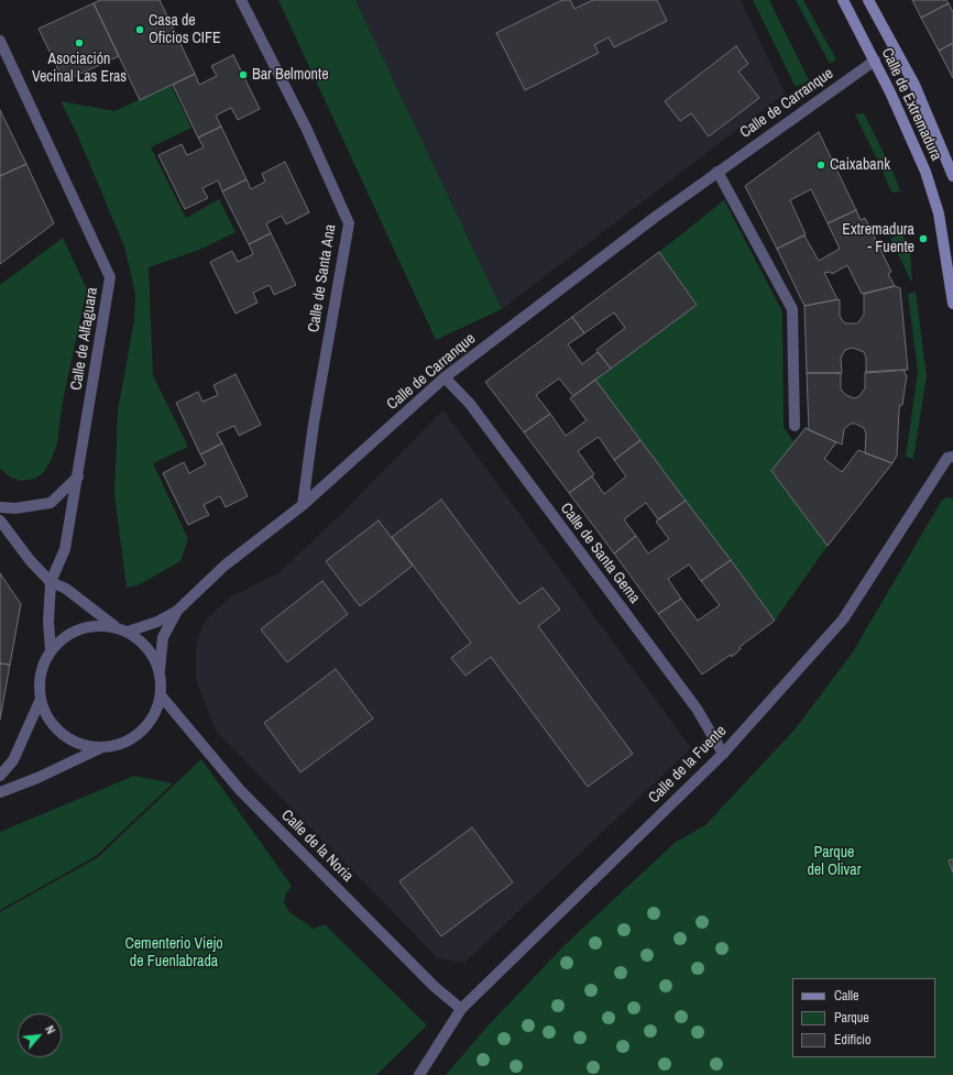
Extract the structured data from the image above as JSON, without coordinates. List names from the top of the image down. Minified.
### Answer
{"streets":{"main road":["Calle de Extremadura"],"street":["Calle de Carranque","Calle de Santa Ana","Calle de Alfaguara","Calle de Santa Gema","Calle de la Fuente","Calle de la Noria"]},"crossings":[["Calle de Carranque","Calle de Extremadura"],["Calle de Carranque","Calle de Santa Ana"],["Calle de Carranque","Calle de Santa Gema"],["Calle de Carranque","Calle de la Noria"],["Calle de Santa Gema","Calle de la Fuente"],["Calle de la Fuente","Calle de la Noria"]],"parks":["Parque del Olivar","Cementerio Viejo de Fuenlabrada"],"places":["Casa de Oficios CIFE","Asociación Vecinal Las Eras","Bar Belmonte","Caixabank","Extremadura - Fuente"],"legend":["Calle","Parque","Edificio"],"north":"top right"}
